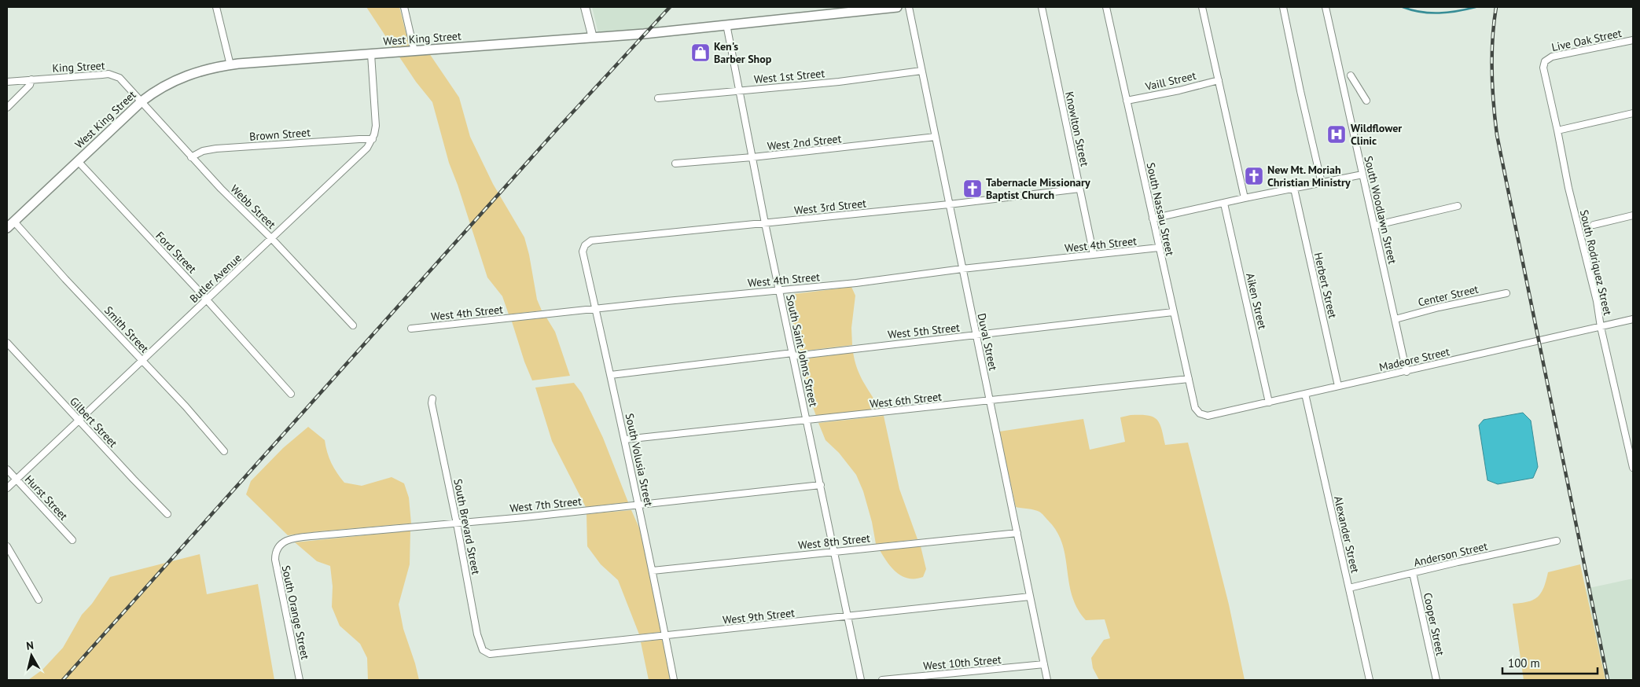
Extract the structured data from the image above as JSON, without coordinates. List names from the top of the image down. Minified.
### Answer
{"streets":{"main road":["West King Street"],"street":["Live Oak Street","King Street","West 1st Street","Vaill Street","Knowlton Street","Brown Street","West 2nd Street","Webb Street","West 3rd Street","South Nassau Street","South Woodlawn Street","West 4th Street","Ford Street","South Rodriquez Street","Butler Avenue","Herbert Street","Center Street","Aiken Street","Smith Street","West 5th Street","Duval Street","South Saint Johns Street","Madeore Street","West 6th Street","Gilbert Street","South Volusia Street","Hurst Street","West 7th Street","South Brevard Street","Alexander Street","West 8th Street","Anderson Street","South Orange Street","West 9th Street","Cooper Street","West 10th Street"]},"crossings":[["West King Street","King Street"],["West King Street","Webb Street"],["West King Street","Ford Street"],["West King Street","Smith Street"],["West King Street","South Saint Johns Street"],["Live Oak Street","South Rodriquez Street"],["King Street","Webb Street"],["West 1st Street","Duval Street"],["West 1st Street","South Saint Johns Street"],["Vaill Street","South Nassau Street"],["Knowlton Street","West 3rd Street"],["Knowlton Street","West 4th Street"],["Brown Street","Webb Street"],["Brown Street","Butler Avenue"],["West 2nd Street","Duval Street"],["West 2nd Street","South Saint Johns Street"],["Webb Street","Butler Avenue"],["West 3rd Street","Duval Street"],["West 3rd Street","South Saint Johns Street"],["West 3rd Street","South Volusia Street"],["South Nassau Street","West 4th Street"],["South Nassau Street","West 5th Street"],["South Nassau Street","Madeore Street"],["South Nassau Street","West 6th Street"],["South Woodlawn Street","Center Street"],["South Woodlawn Street","Madeore Street"],["West 4th Street","Duval Street"],["West 4th Street","South Saint Johns Street"],["West 4th Street","South Volusia Street"],["Ford Street","Butler Avenue"],["South Rodriquez Street","Madeore Street"],["Butler Avenue","Smith Street"],["Butler Avenue","Gilbert Street"],["Butler Avenue","Hurst Street"],["Herbert Street","Madeore Street"],["Aiken Street","Madeore Street"],["West 5th Street","Duval Street"],["West 5th Street","South Saint Johns Street"],["West 5th Street","South Volusia Street"],["Duval Street","West 6th Street"],["Duval Street","West 8th Street"],["Duval Street","West 9th Street"],["Duval Street","West 10th Street"],["South Saint Johns Street","West 6th Street"],["South Saint Johns Street","West 7th Street"],["South Saint Johns Street","West 8th Street"],["South Saint Johns Street","West 9th Street"],["Madeore Street","Alexander Street"],["West 6th Street","South Volusia Street"],["South Volusia Street","West 7th Street"],["South Volusia Street","West 8th Street"],["South Volusia Street","West 9th Street"],["West 7th Street","South Brevard Street"],["West 7th Street","South Orange Street"],["South Brevard Street","West 9th Street"],["Alexander Street","Anderson Street"],["Anderson Street","Cooper Street"]],"places":{"shop":["Ken's Barber Shop"],"hospital":["Wildflower Clinic"],"church":["New Mt. Moriah Christian Ministry","Tabernacle Missionary Baptist Church"]},"scale_bar":"100 m","north":"top"}
